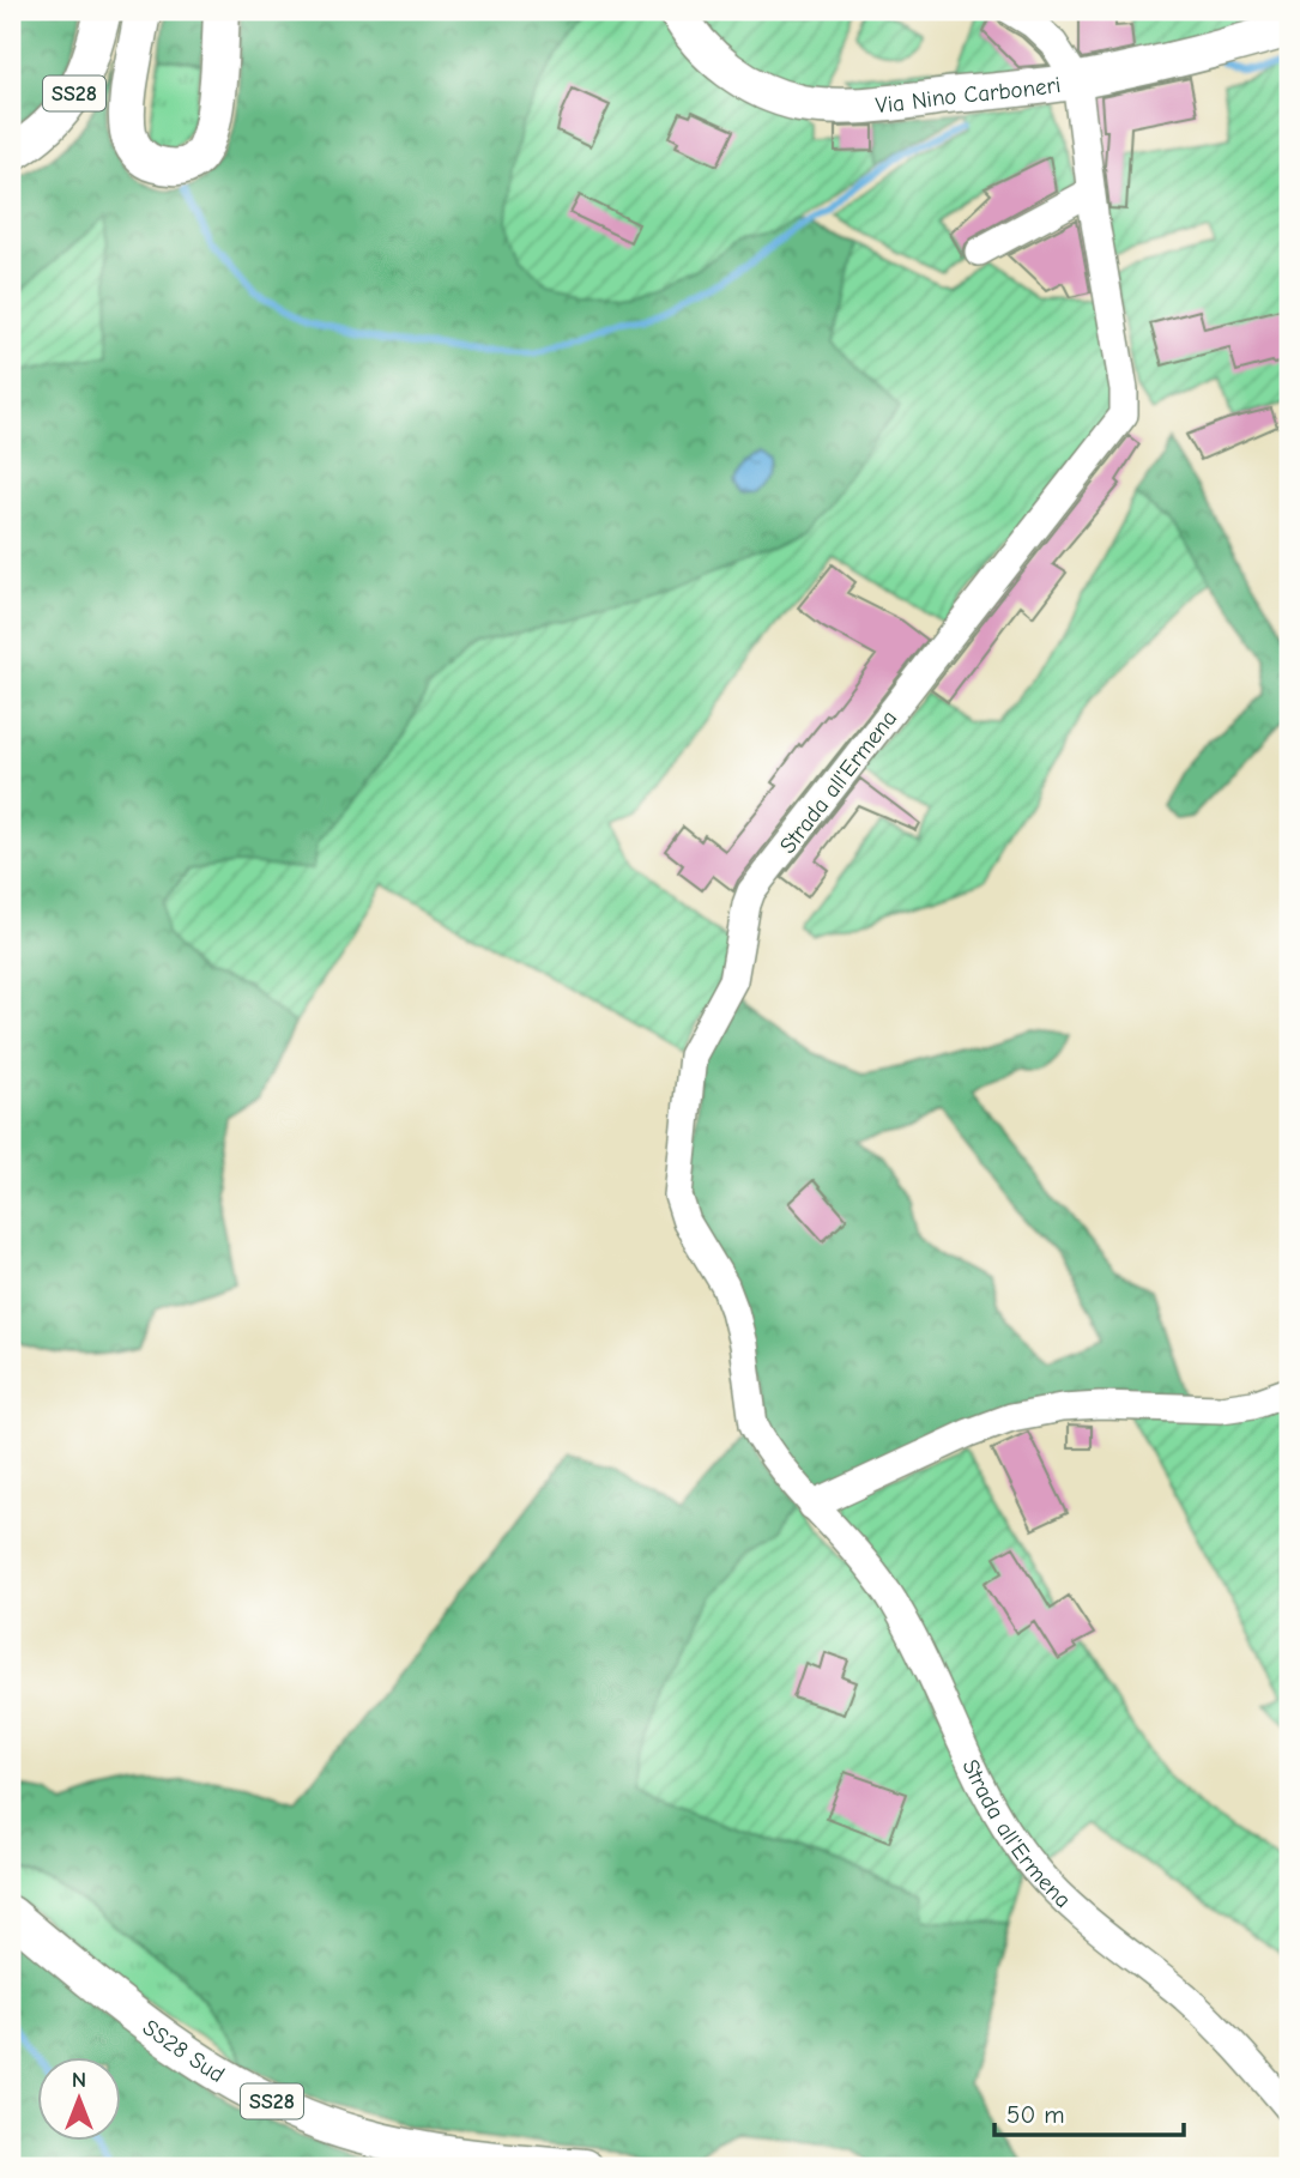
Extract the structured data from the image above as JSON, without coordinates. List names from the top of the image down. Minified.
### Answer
{"streets":{"main road":["Via Nino Carboneri","SS28","SS28 Sud"],"street":["Strada all'Ermena"]},"crossings":[["Via Nino Carboneri","Strada all'Ermena"]],"scale_bar":"50 m","north":"top"}
